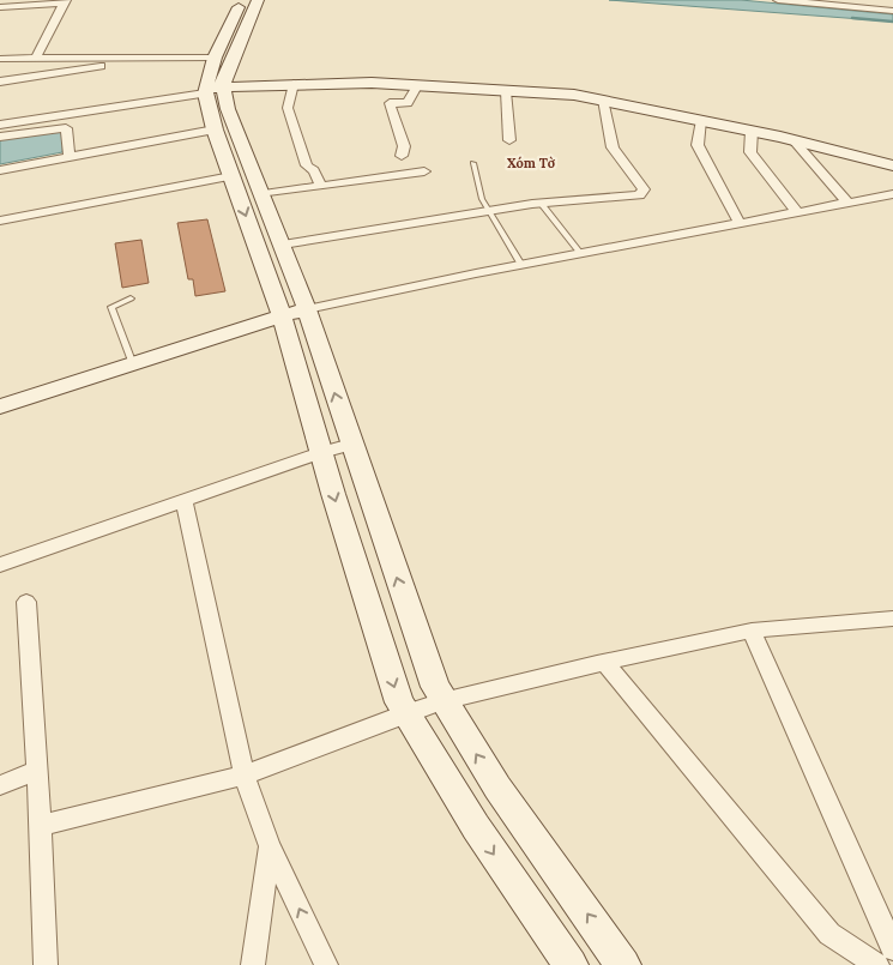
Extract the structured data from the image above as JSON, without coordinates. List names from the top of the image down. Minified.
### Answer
{"districts":["Xóm Tờ"]}
